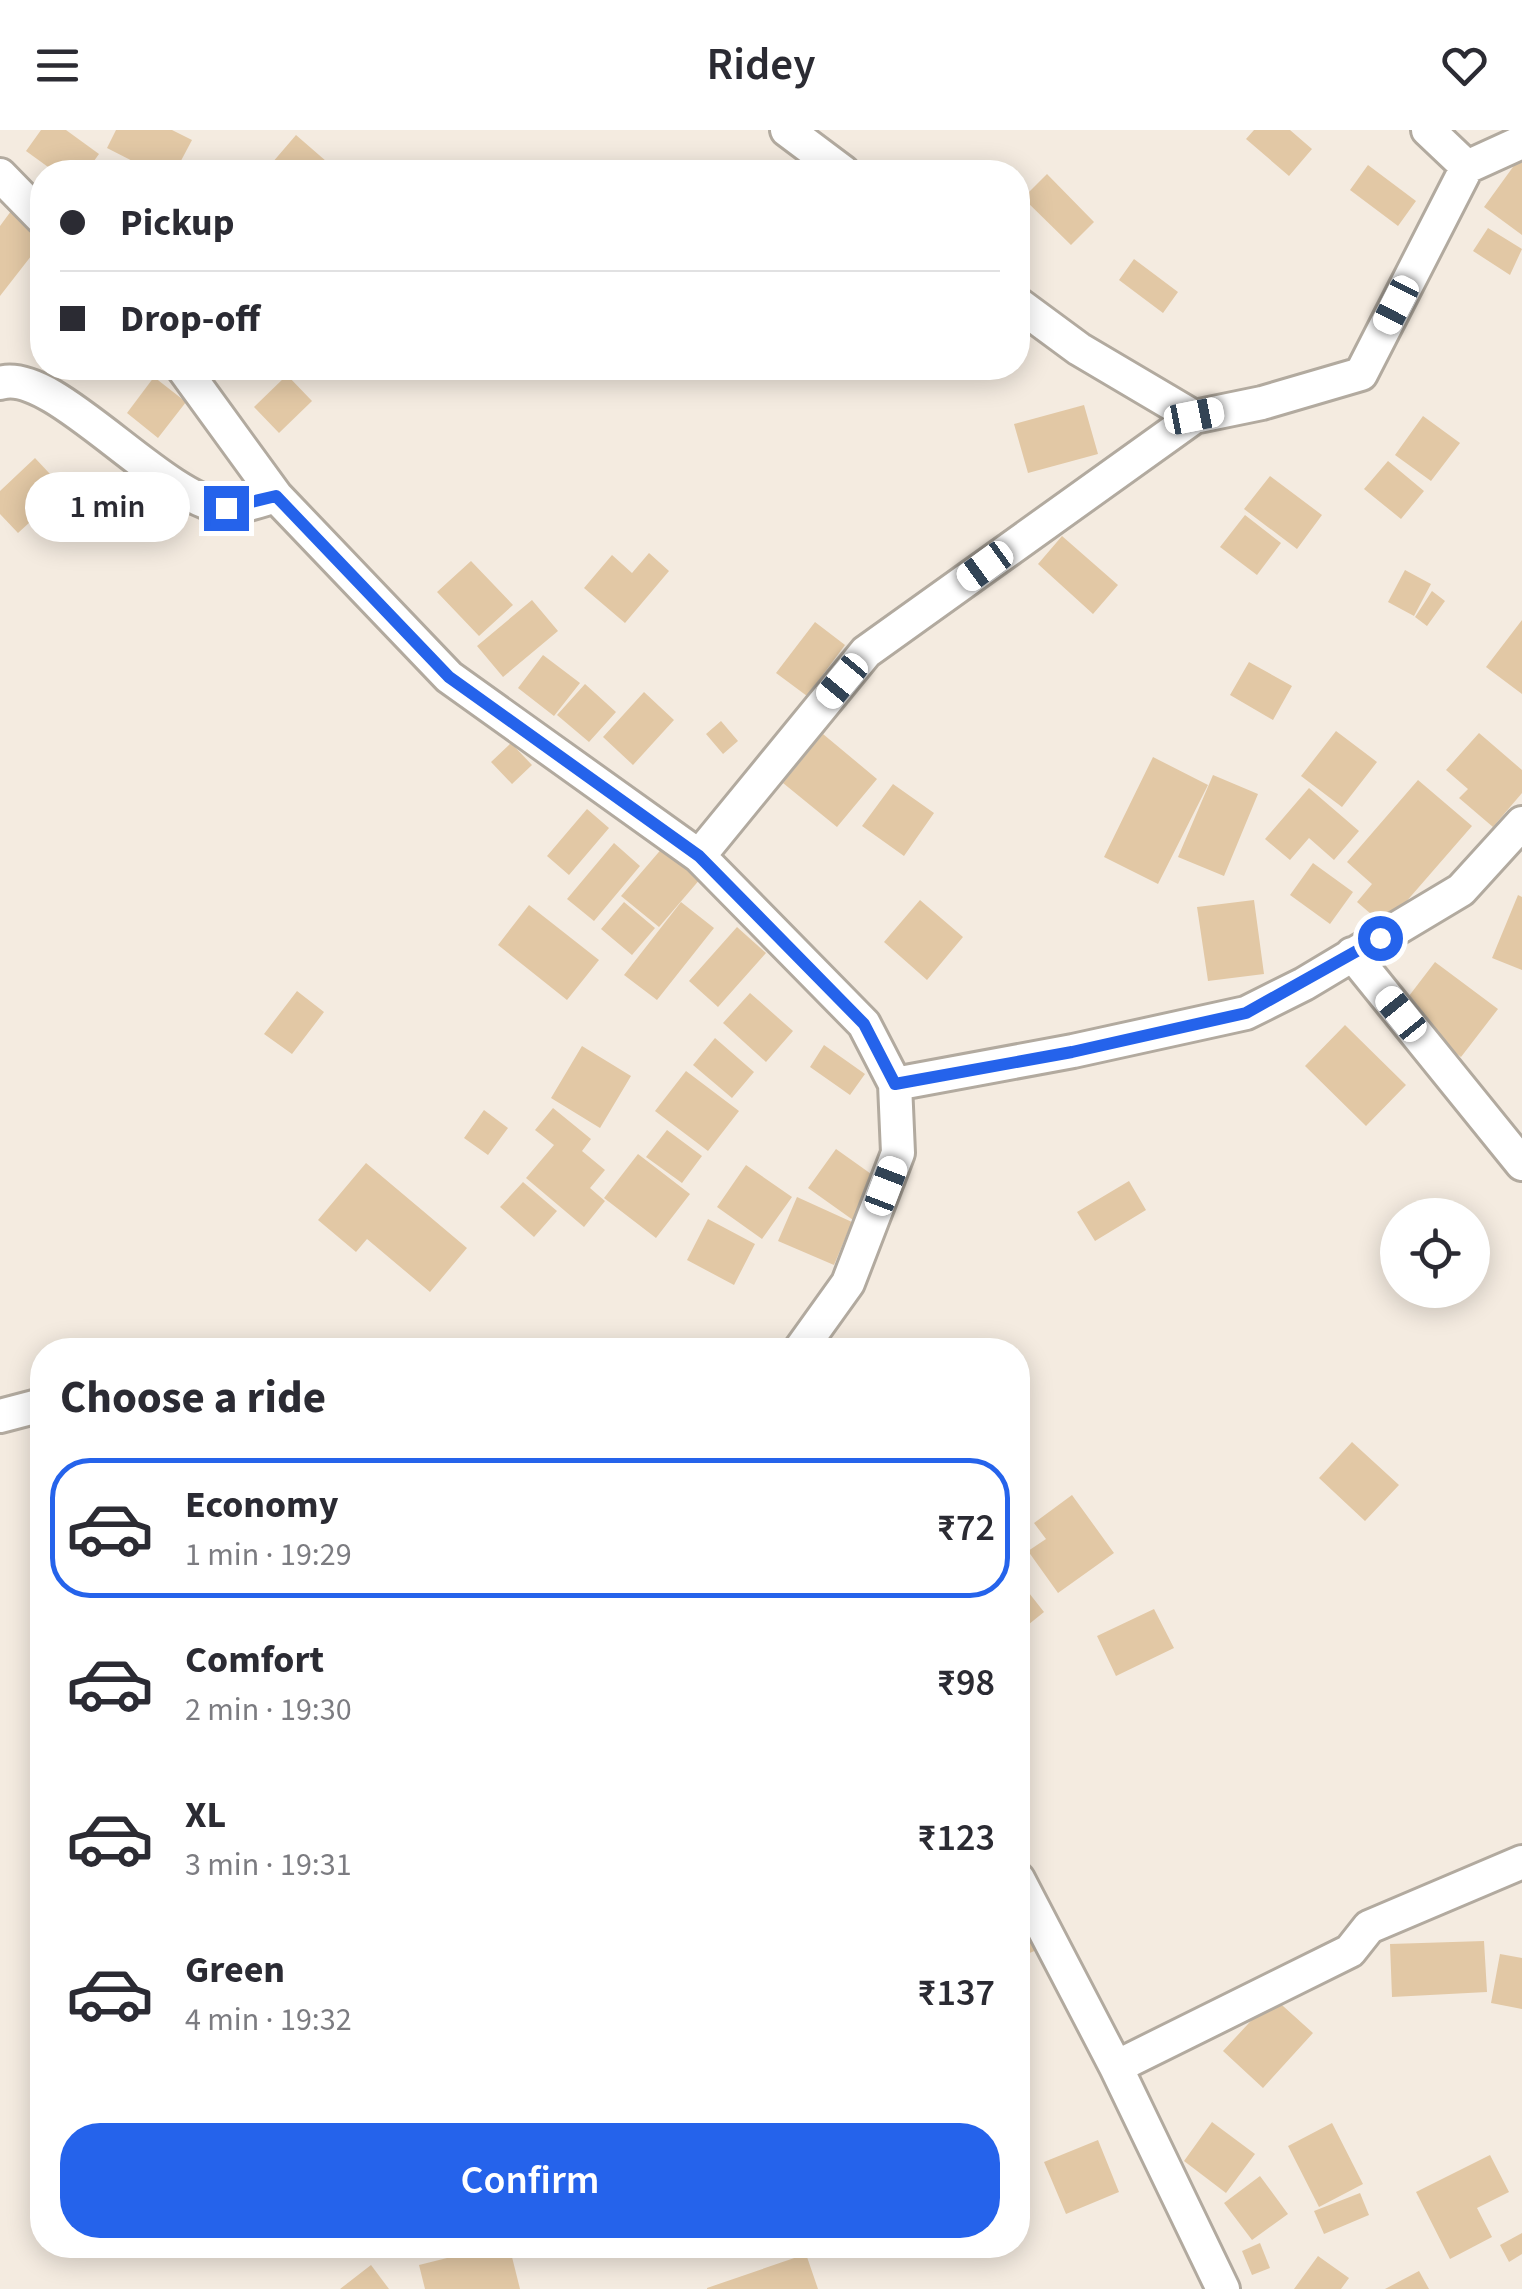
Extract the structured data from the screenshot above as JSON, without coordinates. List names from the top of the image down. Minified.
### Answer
{"page":{"header":"Ridey","banner":["Pickup","Drop-off"],"bubble":"1 min","heading":"Choose a ride","list":[{"name":"Economy","note":"1 min · 19:29","value":"₹72"},{"name":"Comfort","note":"2 min · 19:30","value":"₹98"},{"name":"XL","note":"3 min · 19:31","value":"₹123"},{"name":"Green","note":"4 min · 19:32","value":"₹137"}],"buttons":"Confirm"}}
